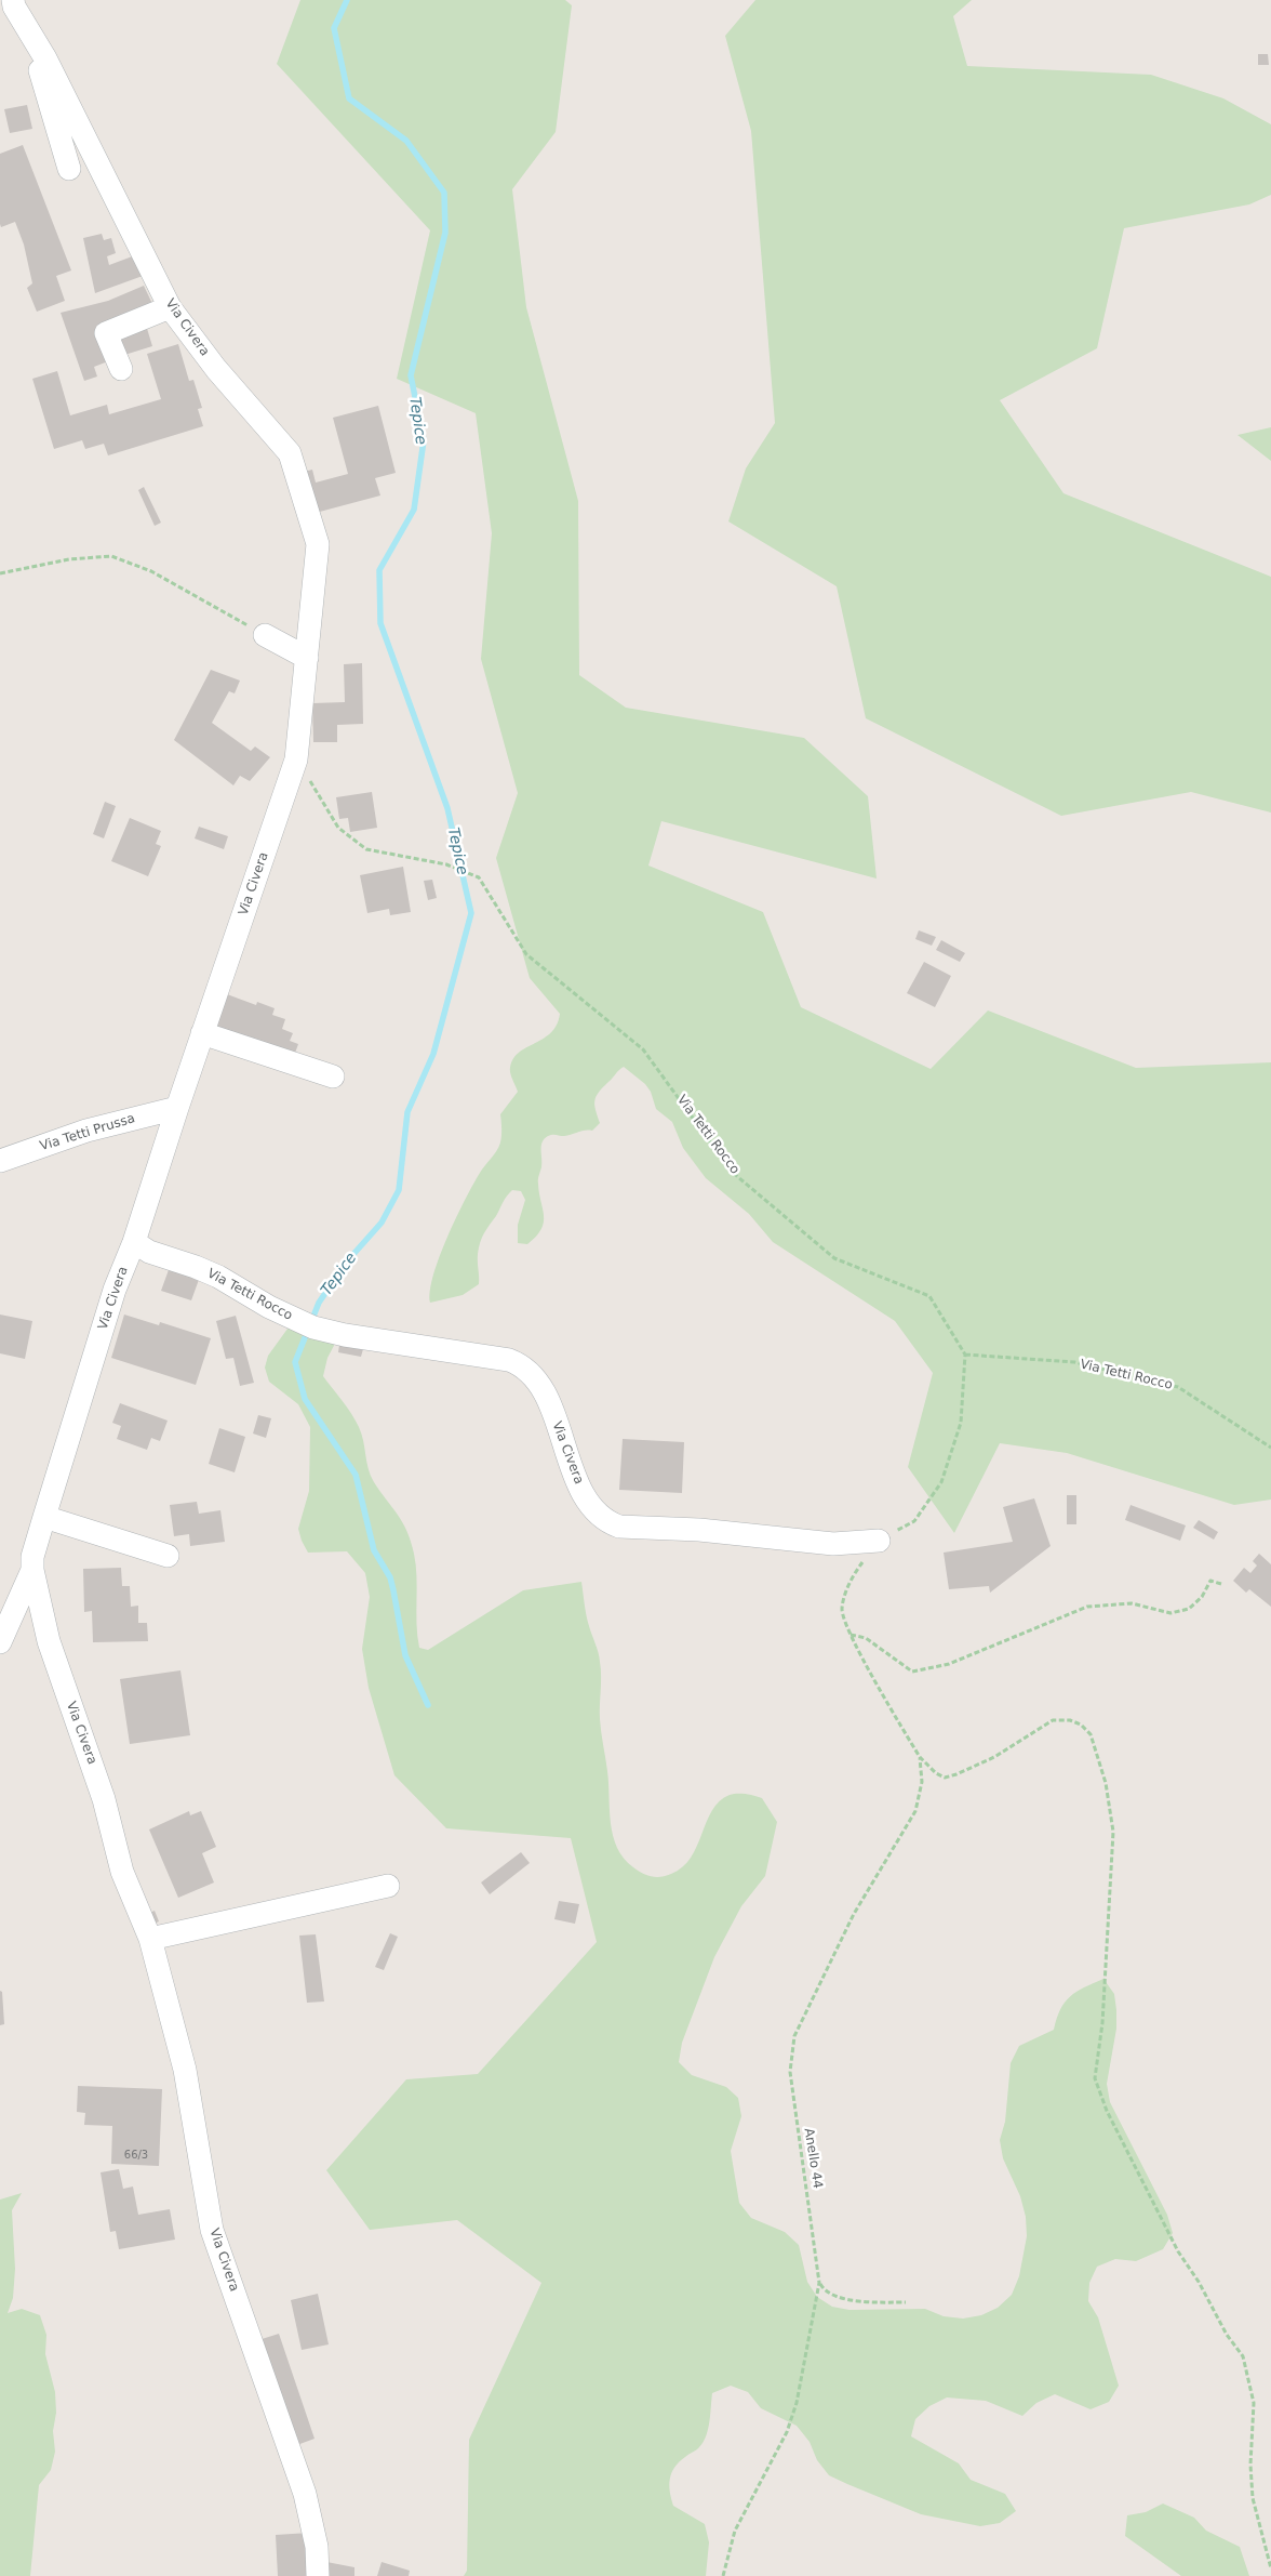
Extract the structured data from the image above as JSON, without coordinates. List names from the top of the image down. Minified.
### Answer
{"streets":{"street":["Via Civera","Via Tetti Prussa","Via Tetti Rocco"],"path":["Anello 44"]},"crossings":[["Via Civera","Via Tetti Prussa"],["Via Civera","Via Tetti Rocco"]],"water":["Tepice"],"house_numbers":["66/3"]}
